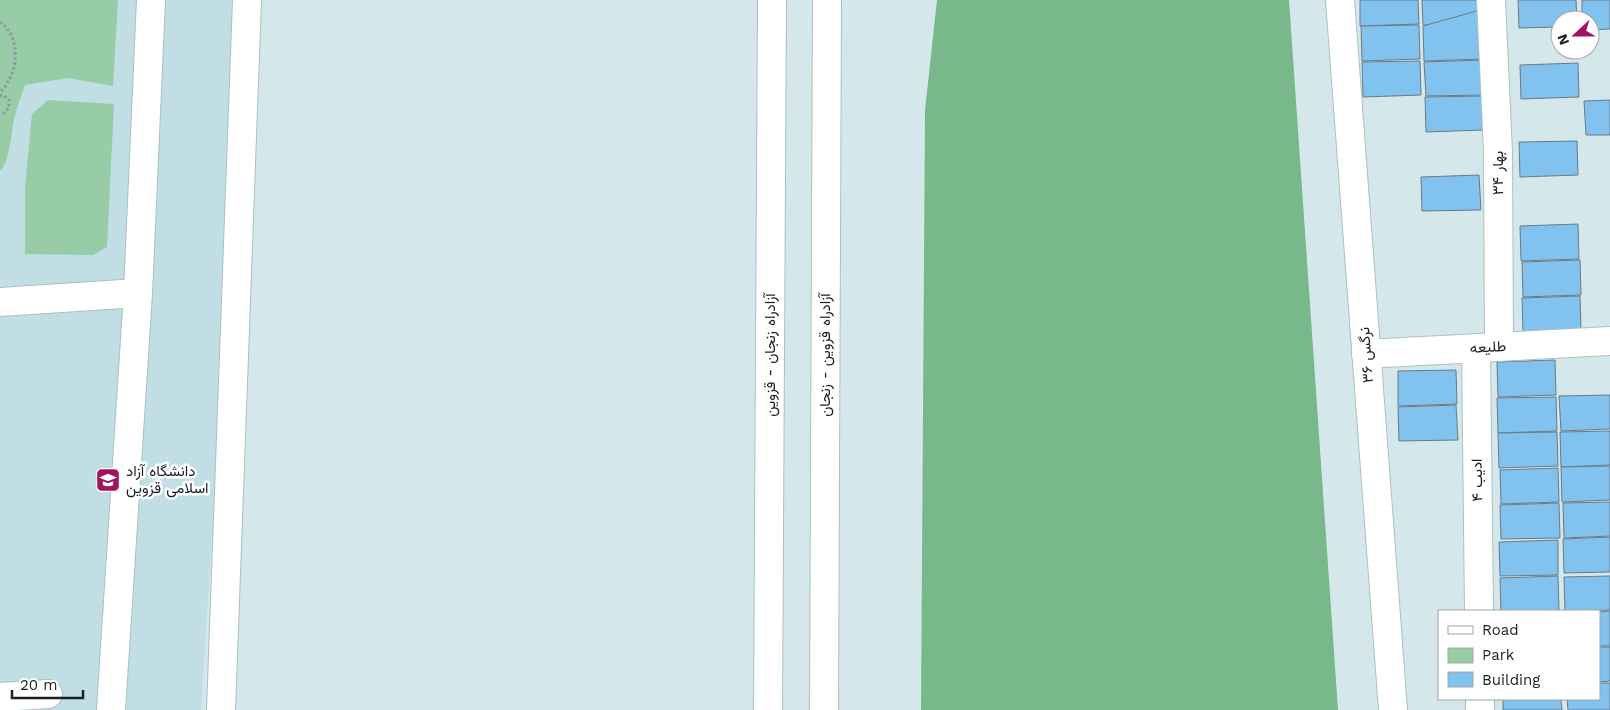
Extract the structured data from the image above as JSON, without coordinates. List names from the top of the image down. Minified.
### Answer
{"streets":{"main road":["بهار ۳۴","طلیعه","آزادراه زنجان - قزوین","آزادراه قزوین - زنجان","نرگس ۳۶","ادیب ۴"]},"crossings":[["بهار ۳۴","طلیعه"],["بهار ۳۴","ادیب ۴"],["طلیعه","نرگس ۳۶"],["طلیعه","ادیب ۴"]],"places":{"school or university":["دانشگاه آزاد اسلامی قزوین"]},"legend":["Road","Park","Building"],"scale_bar":"20 m","north":"left"}
